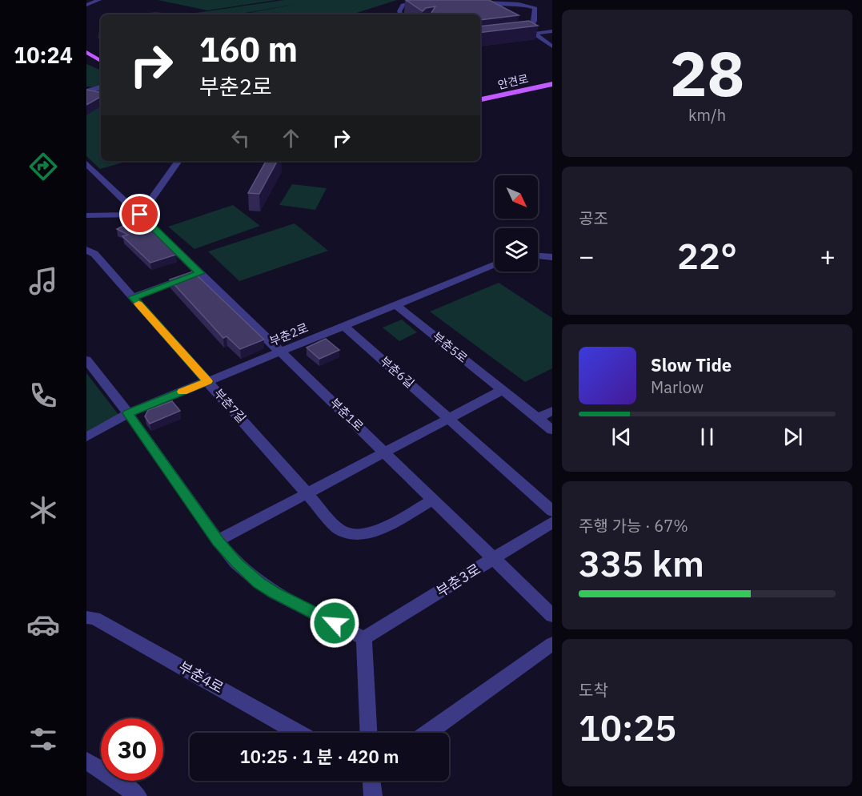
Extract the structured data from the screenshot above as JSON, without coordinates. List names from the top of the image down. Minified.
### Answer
{"streets":{"main road":["안견로"],"street":["부춘2로","부춘5로","부춘6길","부춘7길","부춘1로","부춘3로","부춘4로"]},"crossings":[["부춘2로","부춘5로"],["부춘2로","부춘6길"],["부춘2로","부춘7길"],["부춘2로","부춘1로"],["부춘7길","부춘1로"],["부춘1로","부춘3로"]],"north":"bottom right","page":{"tabs":"10:24","tile":[["28","km/h"],"공조",["주행 가능 · 67%","335 km"],["도착","10:25"]],"turn":["160 m","부춘2로"],"heat":["−","22°","+"],"song":["Slow Tide","Marlow"],"limit":"30","trip":"10:25 · 1 분 · 420 m"}}
